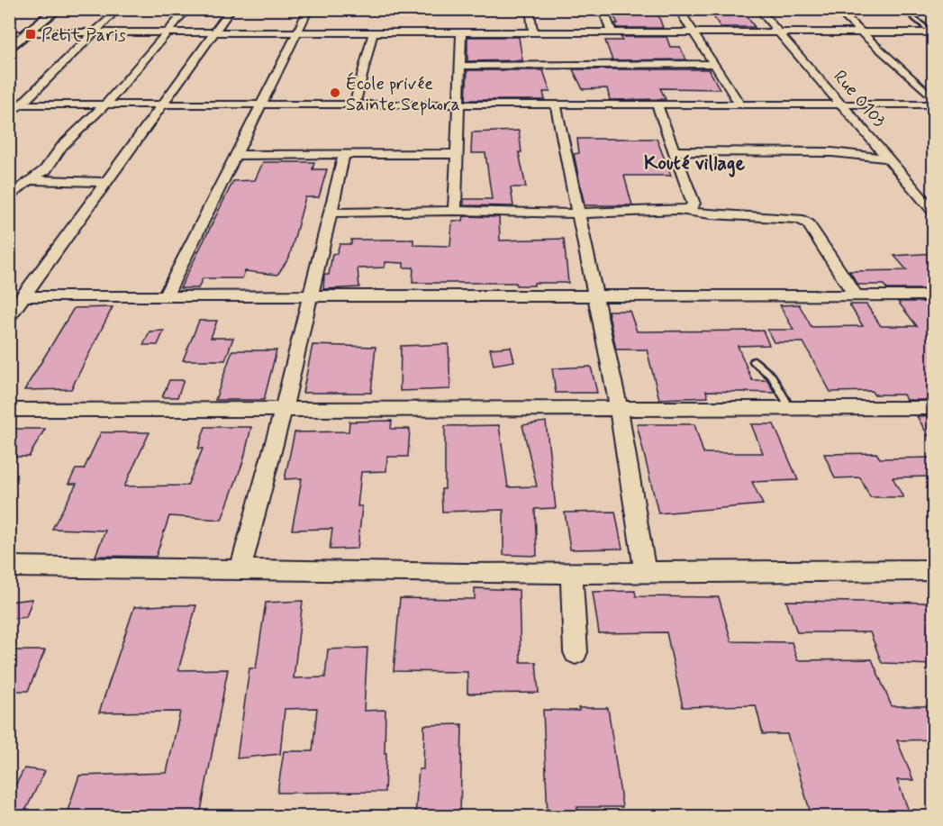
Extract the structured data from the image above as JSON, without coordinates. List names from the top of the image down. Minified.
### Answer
{"streets":{"street":["Rue O103"]},"districts":["Kouté village"],"places":{"transit":["Petit Paris"],"other":["École privée Sainte Sephora"]}}
